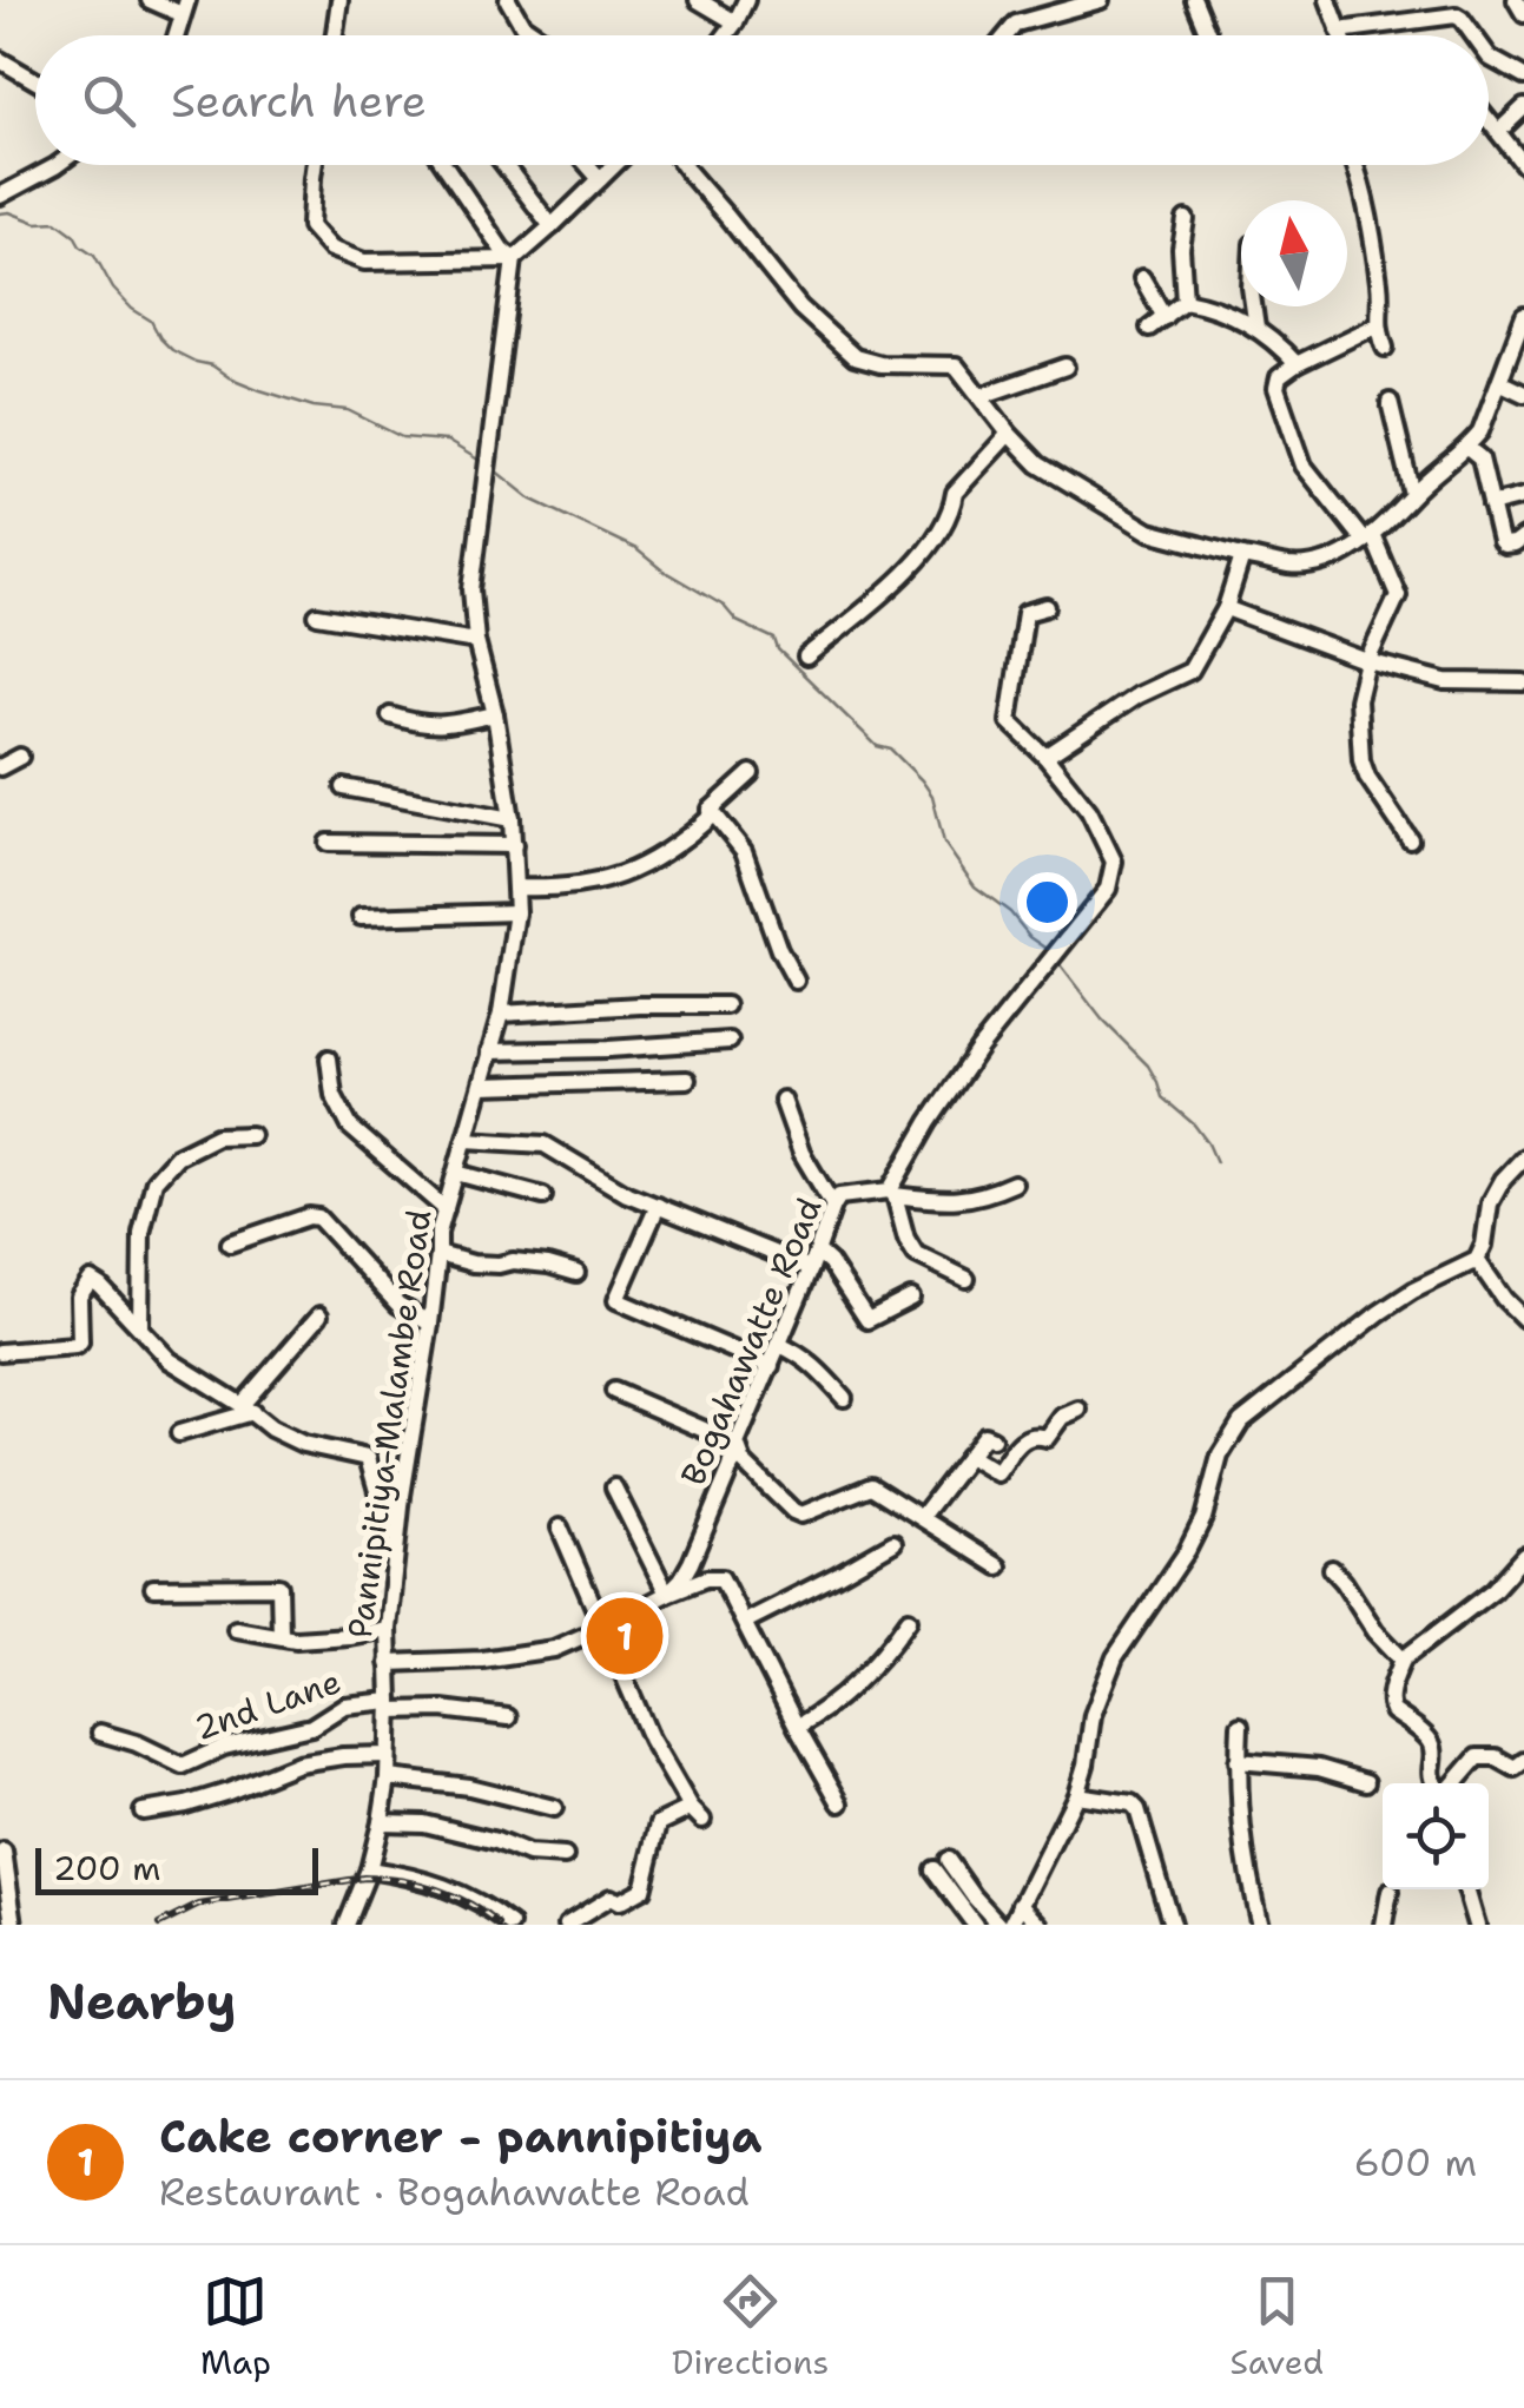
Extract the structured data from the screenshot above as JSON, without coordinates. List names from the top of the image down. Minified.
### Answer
{"streets":{"street":["Bogahawatte Road","Pannipitiya-Malambe Road","2nd Lane"]},"crossings":[["Bogahawatte Road","Pannipitiya-Malambe Road"],["Pannipitiya-Malambe Road","2nd Lane"]],"scale_bar":"200 m","north":"top","page":{"search":"Search here","pins":"1","scale":"200 m","heading":"Nearby","list":[{"mark":"1","name":"Cake corner - pannipitiya","note":"Restaurant · Bogahawatte Road","value":"600 m"}],"nav":["Map","Directions","Saved"]}}
